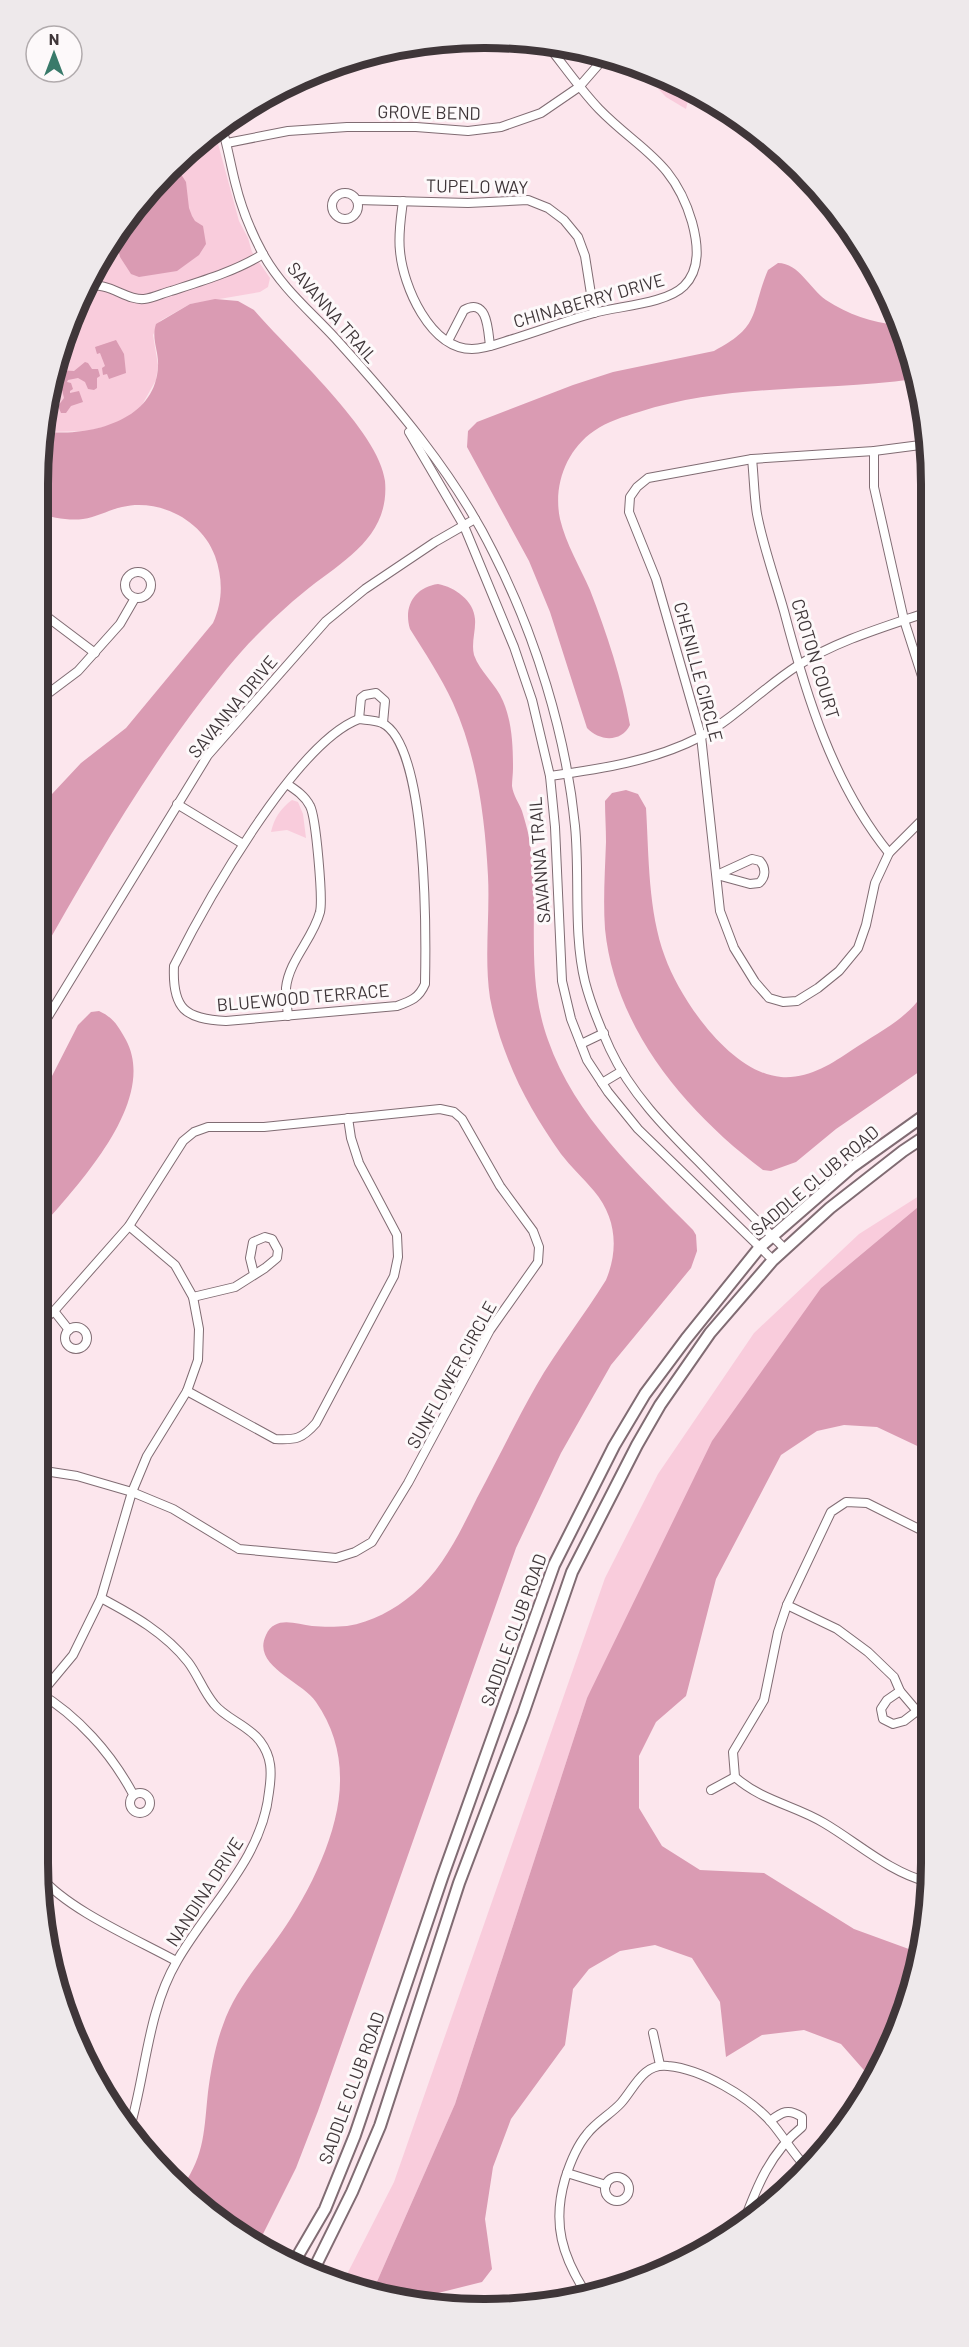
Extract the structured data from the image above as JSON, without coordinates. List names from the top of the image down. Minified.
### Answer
{"streets":{"street":["GROVE BEND","TUPELO WAY","CHINABERRY DRIVE","SAVANNA TRAIL","CROTON COURT","CHENILLE CIRCLE","SAVANNA DRIVE","BLUEWOOD TERRACE","SADDLE CLUB ROAD","SUNFLOWER CIRCLE","NANDINA DRIVE"]},"crossings":[["GROVE BEND","CHINABERRY DRIVE"],["GROVE BEND","SAVANNA TRAIL"],["TUPELO WAY","CHINABERRY DRIVE"],["SAVANNA TRAIL","SAVANNA DRIVE"],["SAVANNA TRAIL","SADDLE CLUB ROAD"],["CROTON COURT","CHENILLE CIRCLE"]],"north":"top"}
